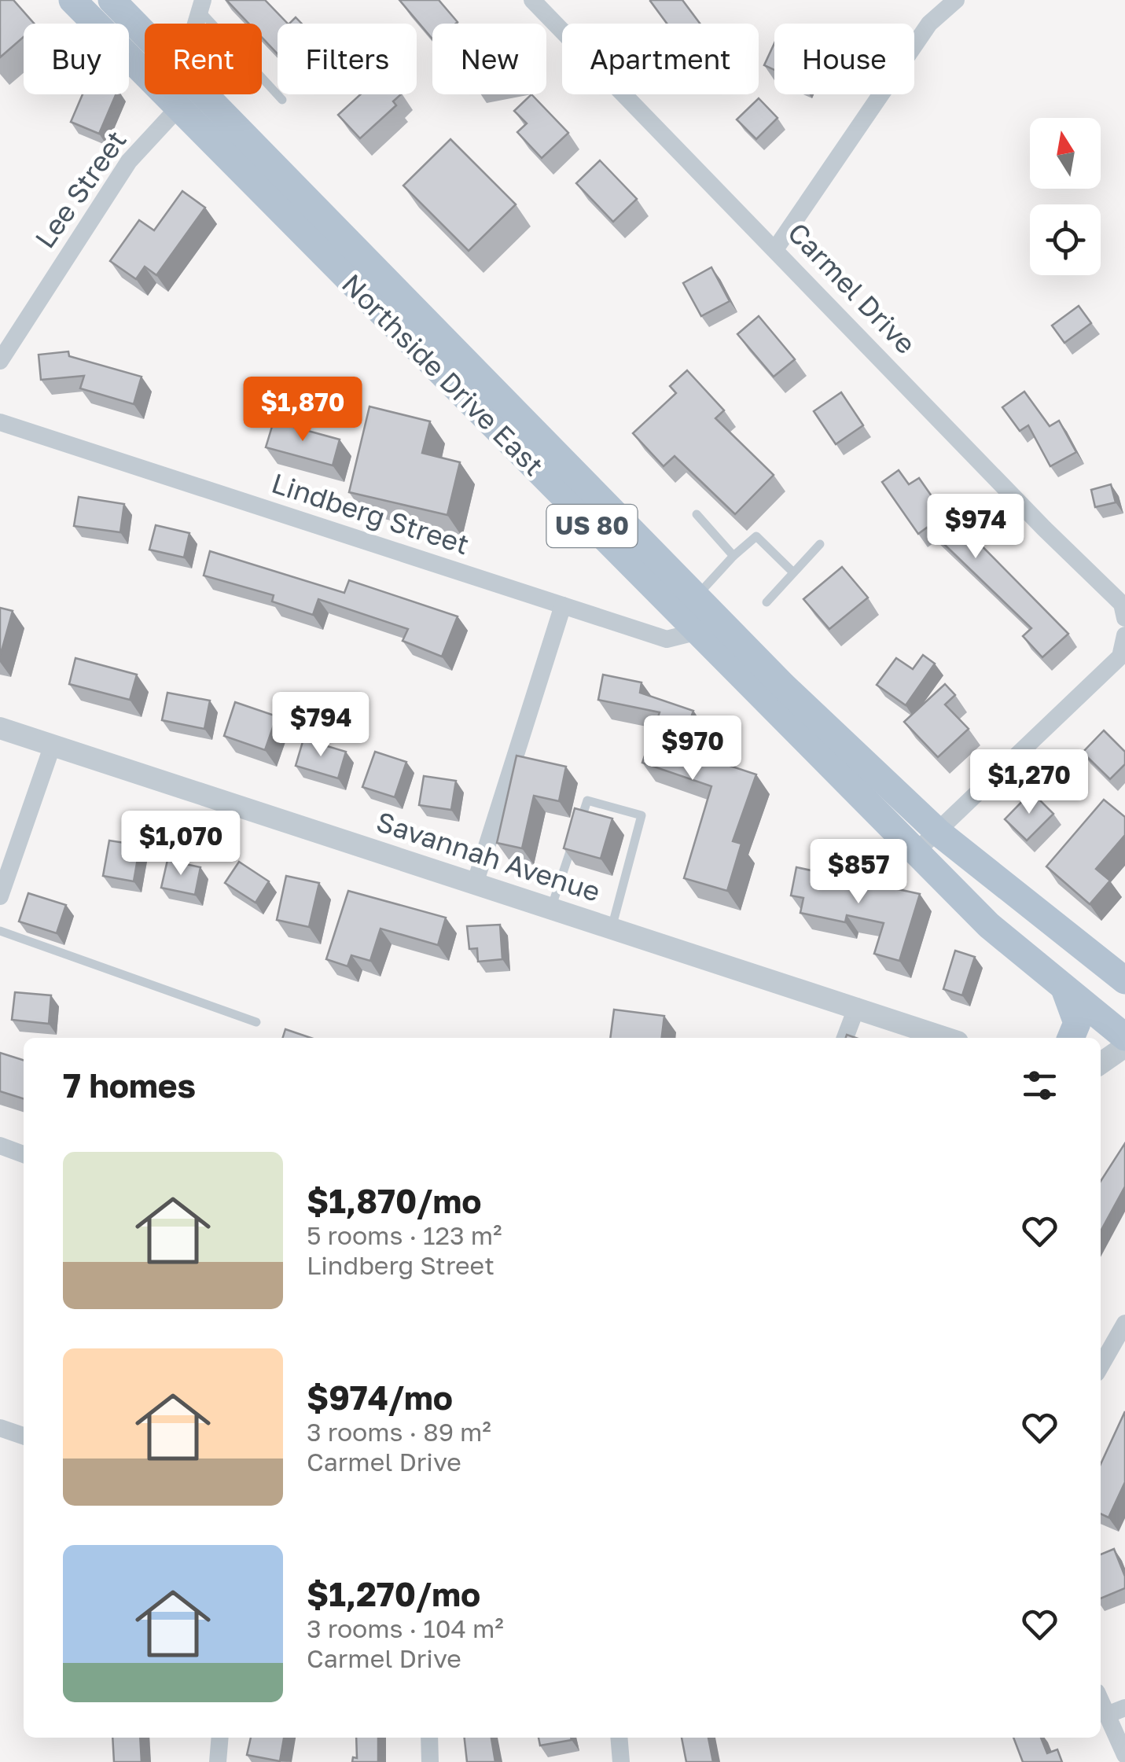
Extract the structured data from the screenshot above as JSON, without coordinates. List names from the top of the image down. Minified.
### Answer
{"streets":{"main road":["Northside Drive East","US 80"],"street":["Lee Street","Carmel Drive","Lindberg Street","Savannah Avenue"]},"crossings":[["Lee Street","Northside Drive East"],["Northside Drive East","Lindberg Street"]],"north":"top","page":{"chip":["Buy","Rent","Filters","New","Apartment","House"],"price":["$1,870","$974","$794","$970","$1,270","$1,070","$857"],"heading":"7 homes","list":[{"name":"$1,870/mo","note":"5 rooms · 123 m² · Lindberg Street"},{"name":"$974/mo","note":"3 rooms · 89 m² · Carmel Drive"},{"name":"$1,270/mo","note":"3 rooms · 104 m² · Carmel Drive"}]}}
